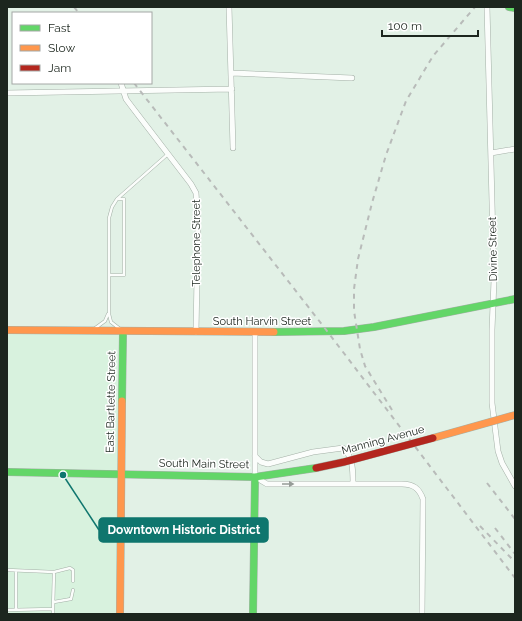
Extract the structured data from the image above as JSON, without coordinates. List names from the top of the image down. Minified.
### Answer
{"streets":{"street":["Telephone Street","Divine Street","South Harvin Street","East Bartlette Street","Manning Avenue","South Main Street"]},"crossings":[["Telephone Street","South Harvin Street"],["Divine Street","South Harvin Street"],["South Harvin Street","East Bartlette Street"],["East Bartlette Street","South Main Street"],["Manning Avenue","South Main Street"]],"places":["Downtown Historic District"],"legend":["Fast","Slow","Jam"],"scale_bar":"100 m"}
